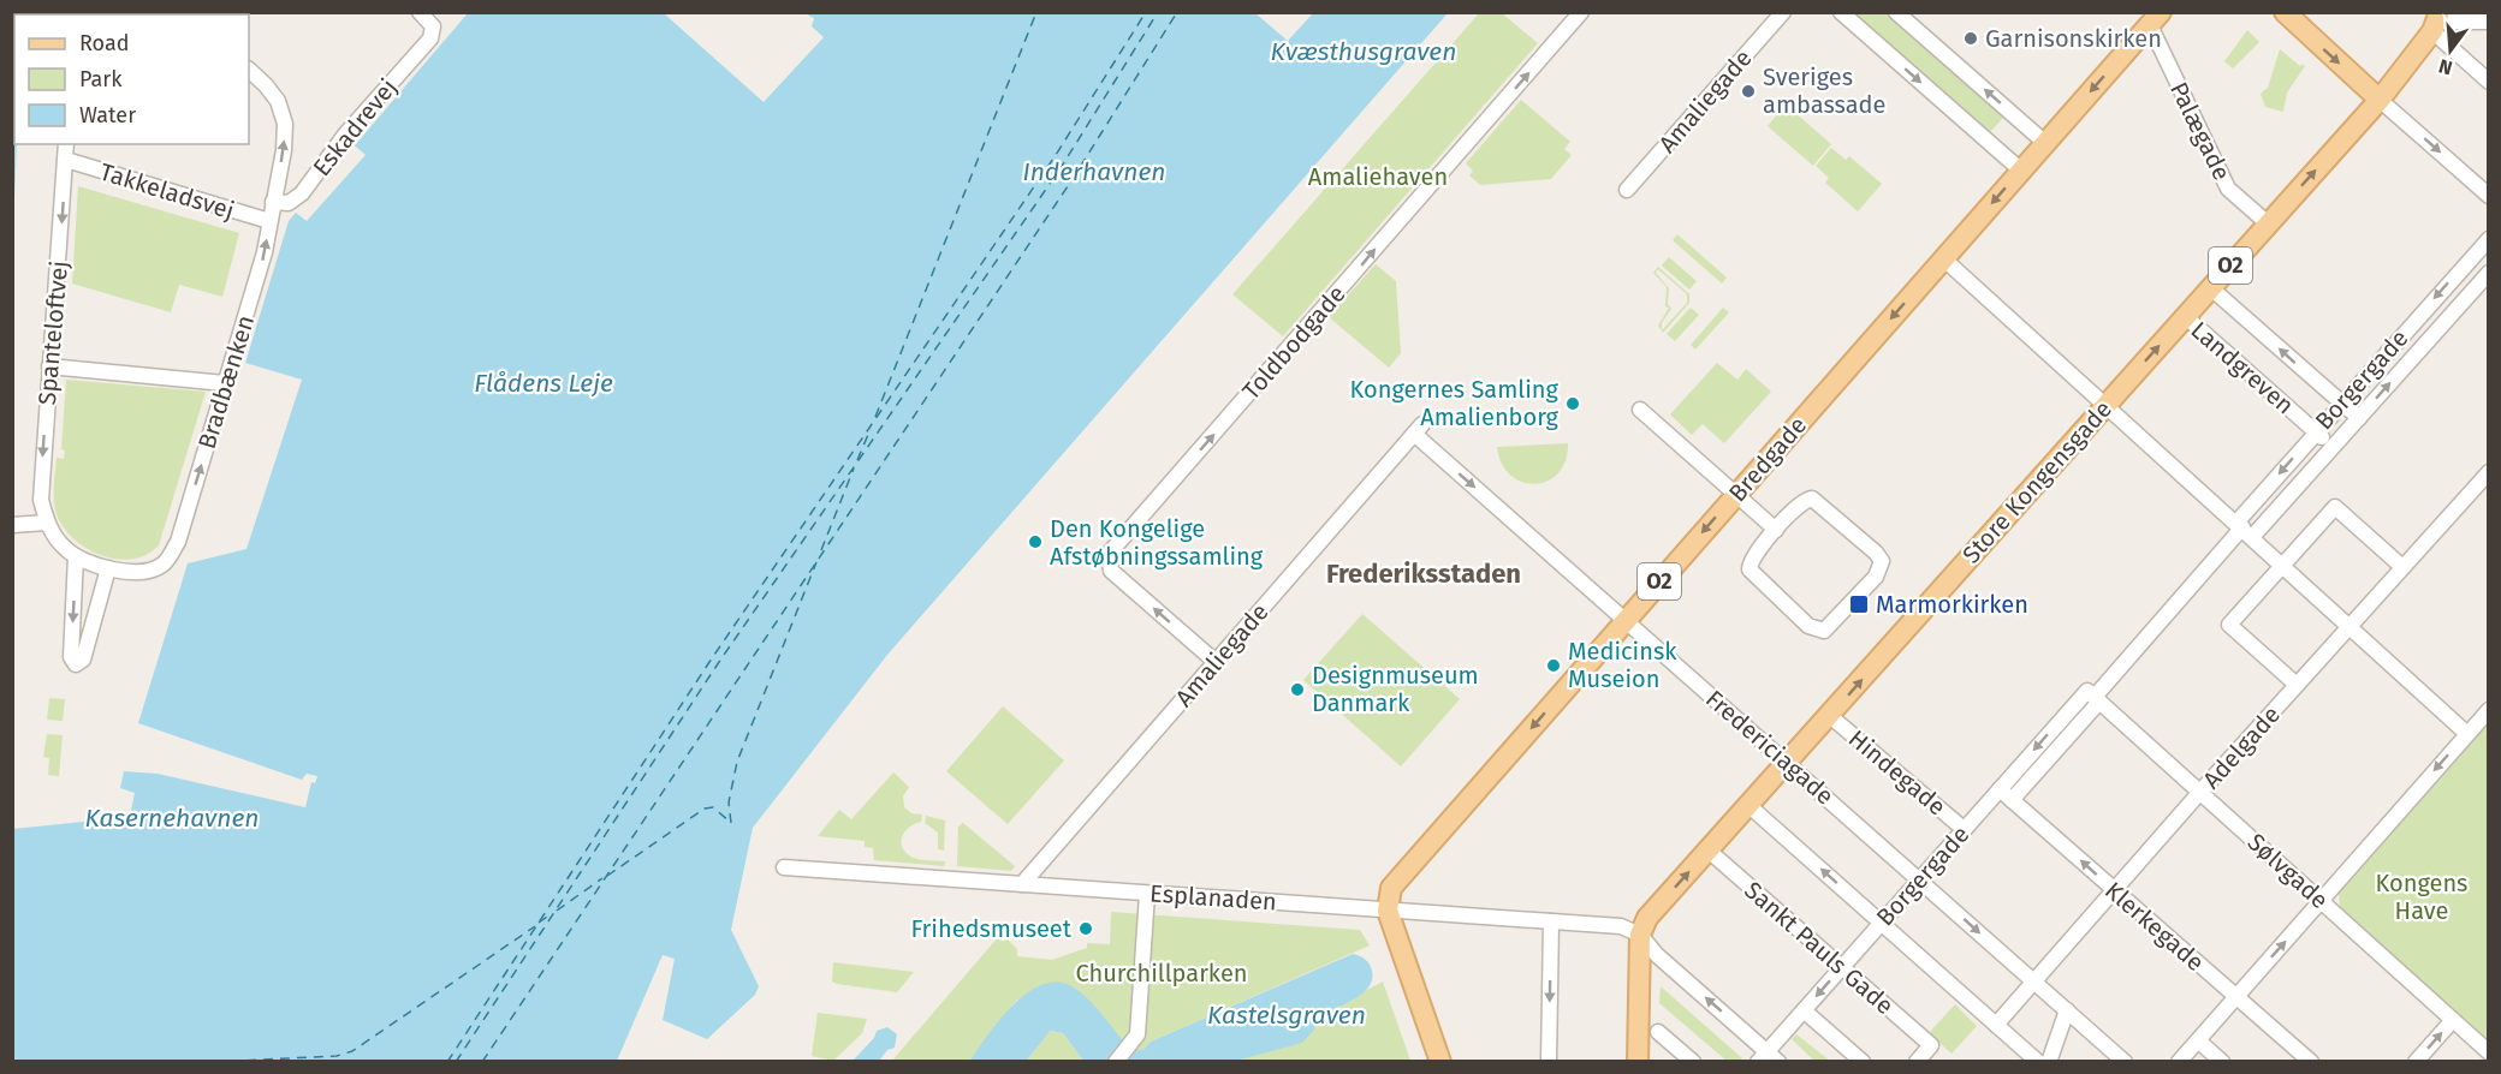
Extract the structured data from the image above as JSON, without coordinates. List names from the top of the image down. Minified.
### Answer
{"streets":{"main road":["O2","Bredgade","Store Kongensgade"],"street":["Amaliegade","Eskadrevej","Palægade","Takkeladsvej","Spanteloftvej","Toldbodgade","Landgreven","Borgergade","Bradbænken","Fredericiagade","Adelgade","Hindegade","Sølvgade","Esplanaden","Klerkegade","Sankt Pauls Gade"]},"crossings":[["Amaliegade","Toldbodgade"],["Amaliegade","Fredericiagade"],["Amaliegade","Esplanaden"],["Eskadrevej","Bradbænken"],["Palægade","Bredgade"],["Palægade","Store Kongensgade"],["Takkeladsvej","Spanteloftvej"],["Takkeladsvej","Bradbænken"],["O2","Store Kongensgade"],["Landgreven","Borgergade"],["Landgreven","Store Kongensgade"],["Borgergade","Fredericiagade"],["Borgergade","Hindegade"],["Borgergade","Sølvgade"],["Borgergade","Klerkegade"],["Borgergade","Sankt Pauls Gade"],["Bredgade","Fredericiagade"],["Bredgade","Esplanaden"],["Store Kongensgade","Fredericiagade"],["Store Kongensgade","Hindegade"],["Store Kongensgade","Esplanaden"],["Store Kongensgade","Sankt Pauls Gade"],["Fredericiagade","Adelgade"],["Adelgade","Sølvgade"],["Adelgade","Klerkegade"]],"one_way":["Spanteloftvej","Toldbodgade","Bradbænken","Bredgade","Store Kongensgade"],"districts":["Frederiksstaden"],"water":["Kvæsthusgraven","Inderhavnen","Flådens Leje","Kasernehavnen","Kastelsgraven"],"parks":["Amaliehaven","Kongens Have","Churchillparken"],"places":{"other":["Garnisonskirken","Sveriges ambassade","Kongernes Samling Amalienborg","Den Kongelige Afstøbningssamling","Medicinsk Museion","Designmuseum Danmark","Frihedsmuseet"],"transit":["Marmorkirken"]},"legend":["Road","Park","Water"],"north":"bottom"}
